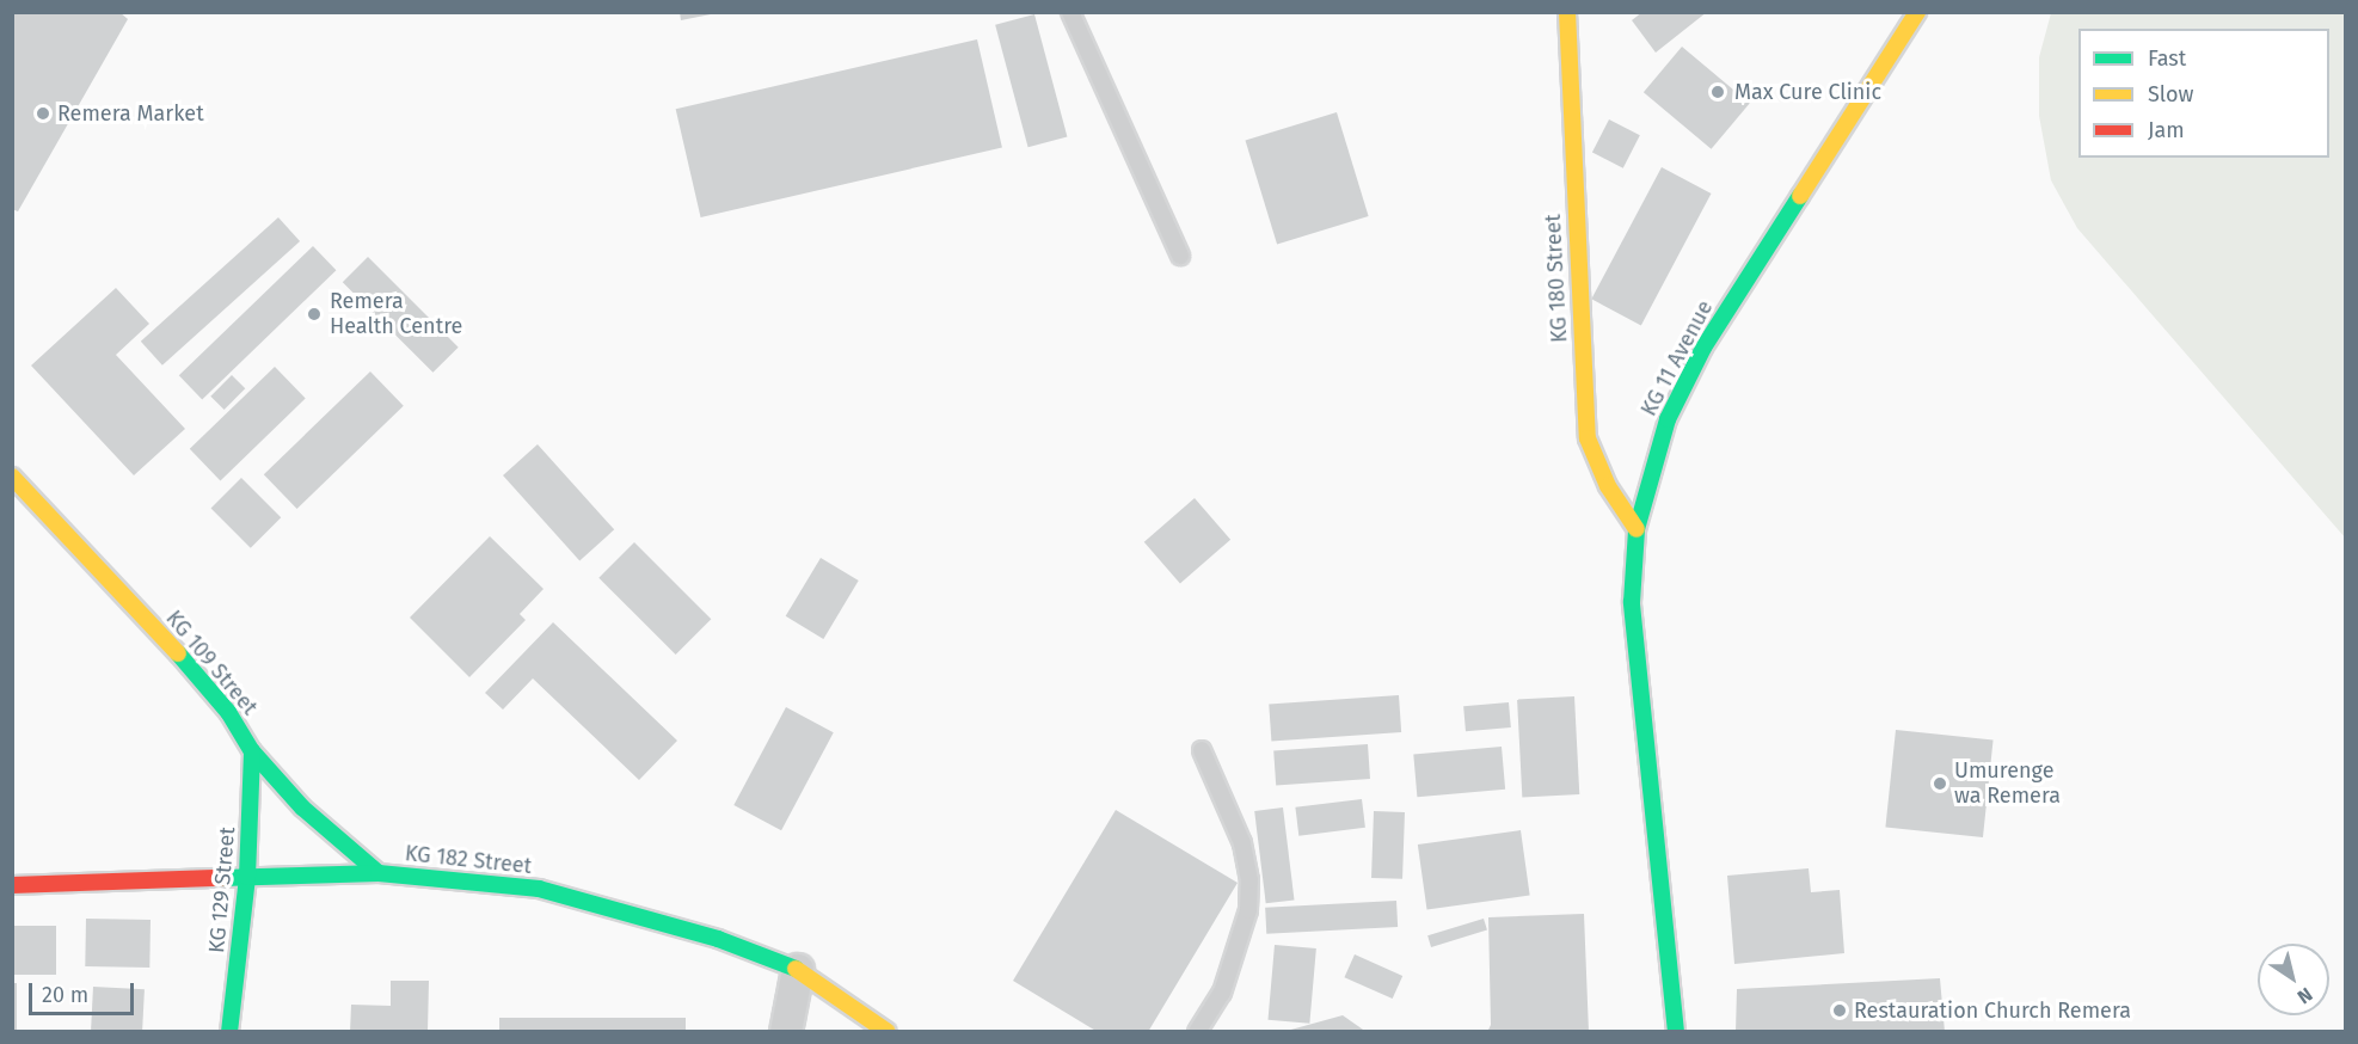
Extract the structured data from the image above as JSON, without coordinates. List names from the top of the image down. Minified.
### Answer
{"streets":{"street":["KG 180 Street","KG 11 Avenue","KG 109 Street","KG 182 Street","KG 129 Street"]},"crossings":[["KG 180 Street","KG 11 Avenue"],["KG 109 Street","KG 182 Street"],["KG 109 Street","KG 129 Street"],["KG 182 Street","KG 129 Street"]],"places":["Max Cure Clinic","Remera Market","Remera Health Centre","Umurenge wa Remera","Restauration Church Remera"],"legend":["Fast","Slow","Jam"],"scale_bar":"20 m","north":"bottom right"}
